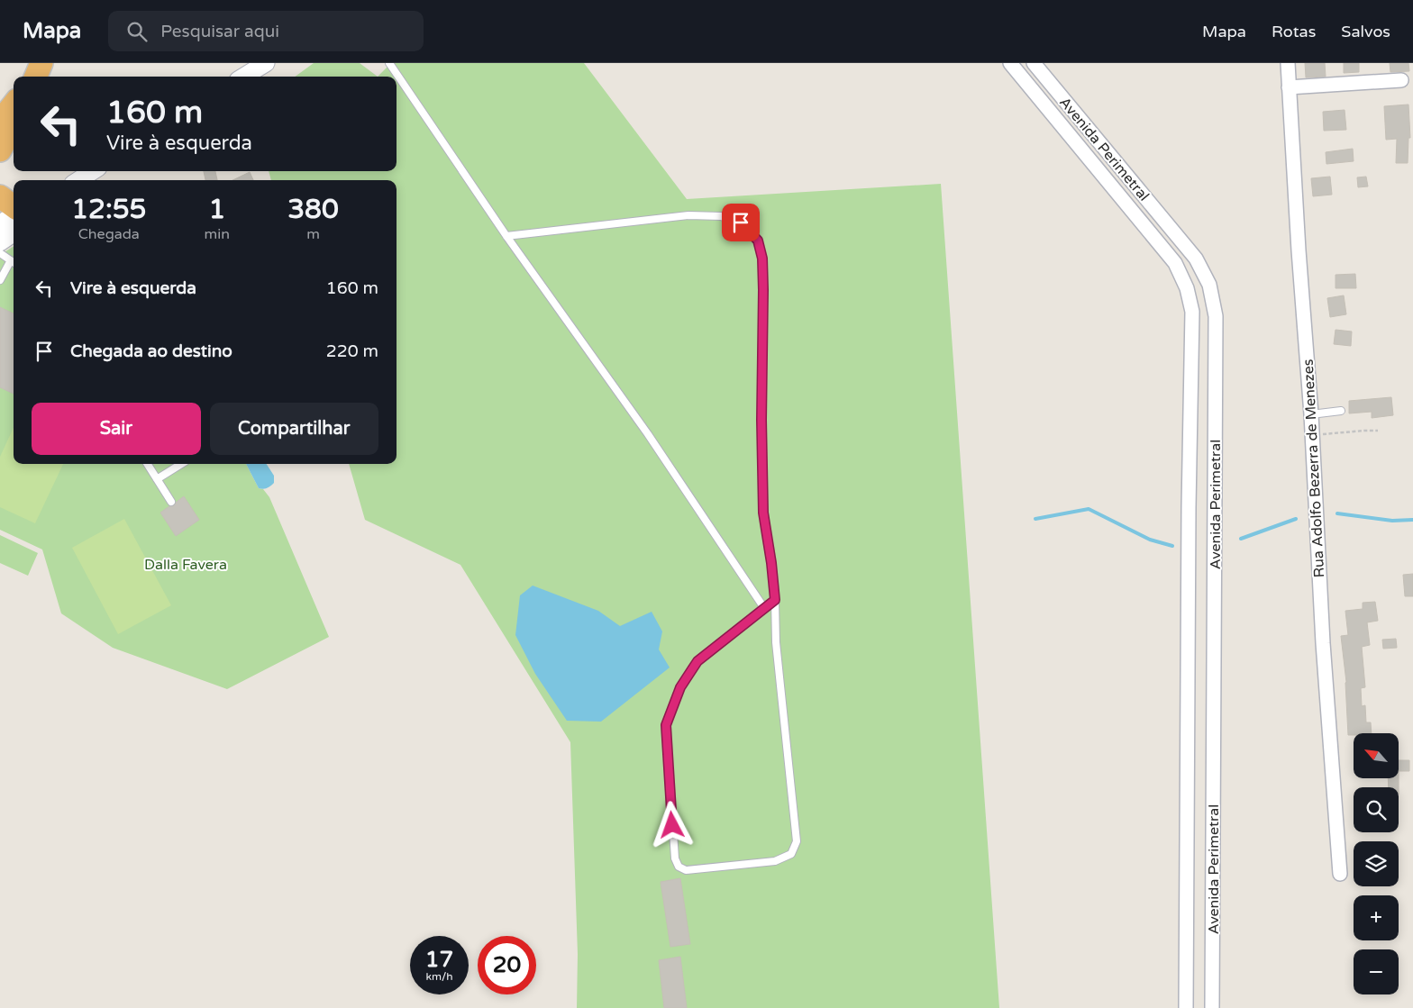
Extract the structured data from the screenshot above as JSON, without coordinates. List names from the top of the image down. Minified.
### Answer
{"streets":{"street":["Avenida Perimetral","Rua Adolfo Bezerra de Menezes"]},"parks":["Dalla Favera"],"north":"top left","page":{"header":"Mapa","search":"Pesquisar aqui","nav":["Mapa","Rotas","Salvos"],"turn":["160 m","Vire à esquerda"],"eta":["12:55","Chegada","1","min","380","m"],"list":[{"name":"Vire à esquerda","value":"160 m"},{"name":"Chegada ao destino","value":"220 m"}],"buttons":["Sair","Compartilhar"],"map_buttons":["+","−"],"speed":"17 km/h","limit":"20"}}
